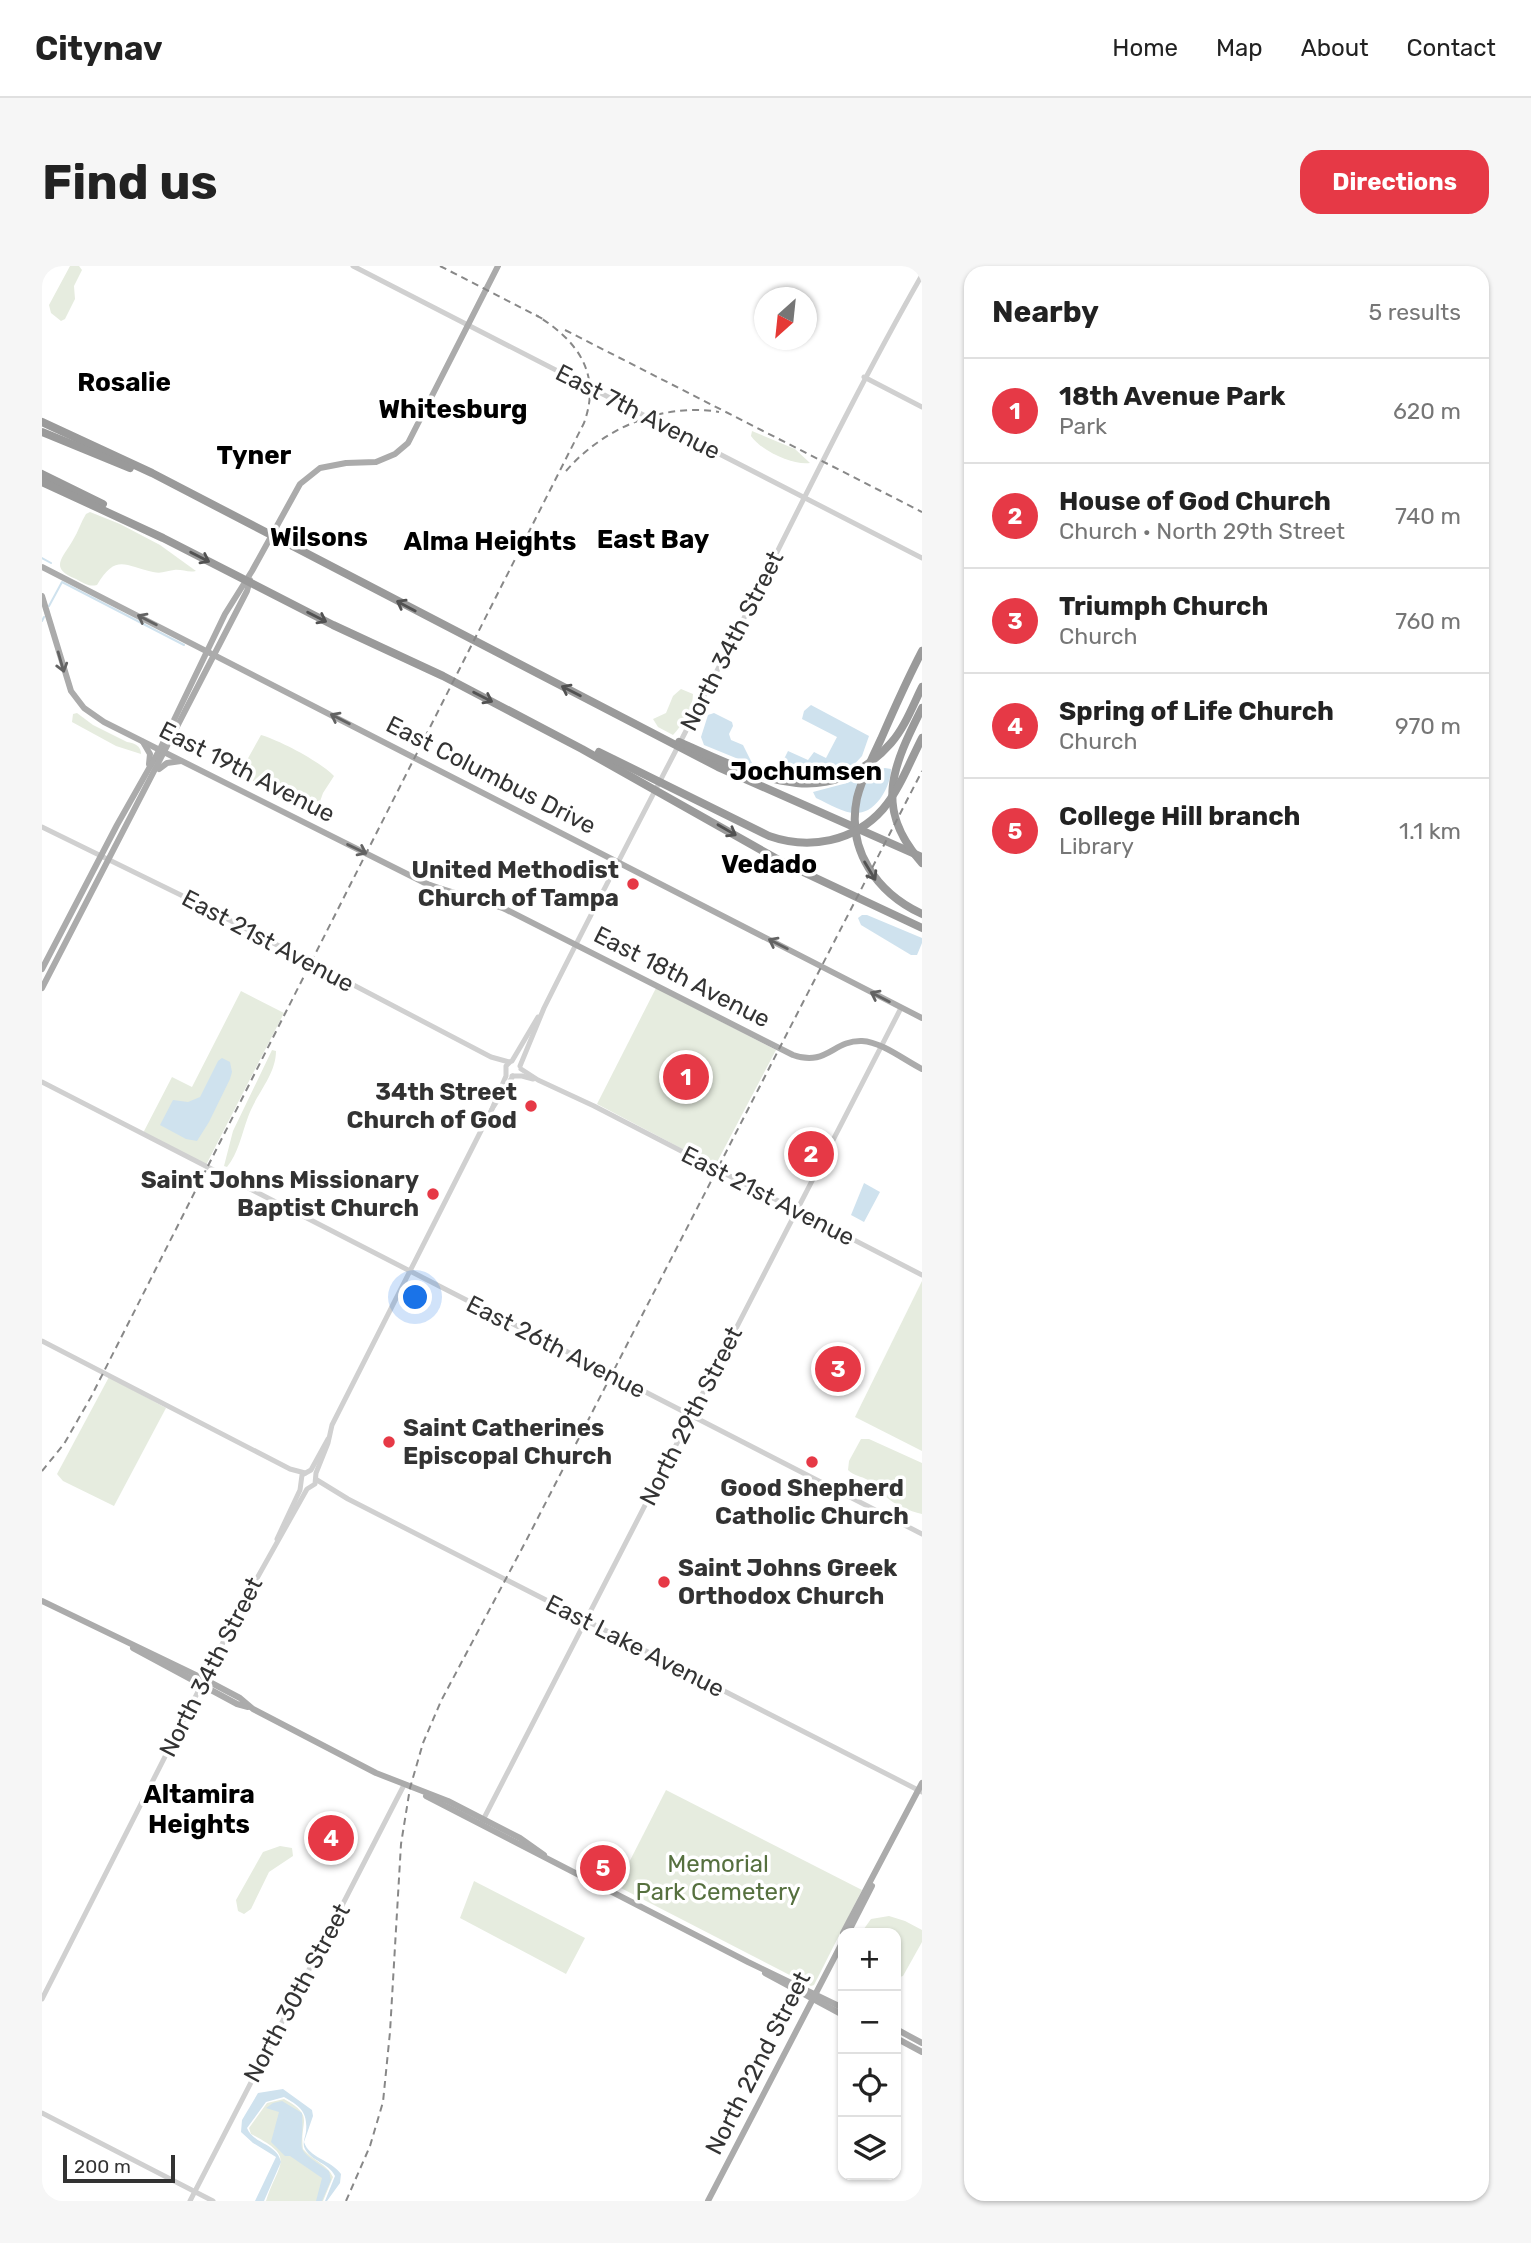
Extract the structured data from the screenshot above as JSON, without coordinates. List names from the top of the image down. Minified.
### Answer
{"streets":{"main road":["East 19th Avenue","East Columbus Drive","East 18th Avenue","North 22nd Street"],"street":["East 7th Avenue","North 34th Street","East 21st Avenue","East 26th Avenue","North 29th Street","East Lake Avenue","North 30th Street"]},"crossings":[["East 7th Avenue","North 34th Street"],["North 34th Street","East Columbus Drive"],["North 34th Street","East 21st Avenue"],["North 34th Street","East 18th Avenue"],["North 34th Street","East 26th Avenue"],["North 34th Street","East Lake Avenue"],["East 19th Avenue","East 18th Avenue"],["East Columbus Drive","North 29th Street"],["East 21st Avenue","North 29th Street"],["East 18th Avenue","North 29th Street"],["East 26th Avenue","North 29th Street"],["North 29th Street","East Lake Avenue"],["East Lake Avenue","North 22nd Street"]],"one_way":["East 19th Avenue","East Columbus Drive"],"districts":["Rosalie","Whitesburg","Tyner","Wilsons","East Bay","Alma Heights","Jochumsen","Vedado","Altamira Heights"],"parks":["Memorial Park Cemetery"],"places":["United Methodist Church of Tampa","34th Street Church of God","Saint Johns Missionary Baptist Church","Saint Catherines Episcopal Church","Good Shepherd Catholic Church","Saint Johns Greek Orthodox Church"],"scale_bar":"200 m","north":"bottom left","page":{"header":"Citynav","nav":["Home","Map","About","Contact"],"buttons":"Directions","title":"Find us","heading":["Nearby","5 results"],"list":[{"mark":"1","name":"18th Avenue Park","note":"Park","value":"620 m"},{"mark":"2","name":"House of God Church","note":"Church · North 29th Street","value":"740 m"},{"mark":"3","name":"Triumph Church","note":"Church","value":"760 m"},{"mark":"4","name":"Spring of Life Church","note":"Church","value":"970 m"},{"mark":"5","name":"College Hill branch","note":"Library","value":"1.1 km"}],"pins":["1","2","3","4","5"],"map_buttons":["+","−"],"scale":"200 m"}}
